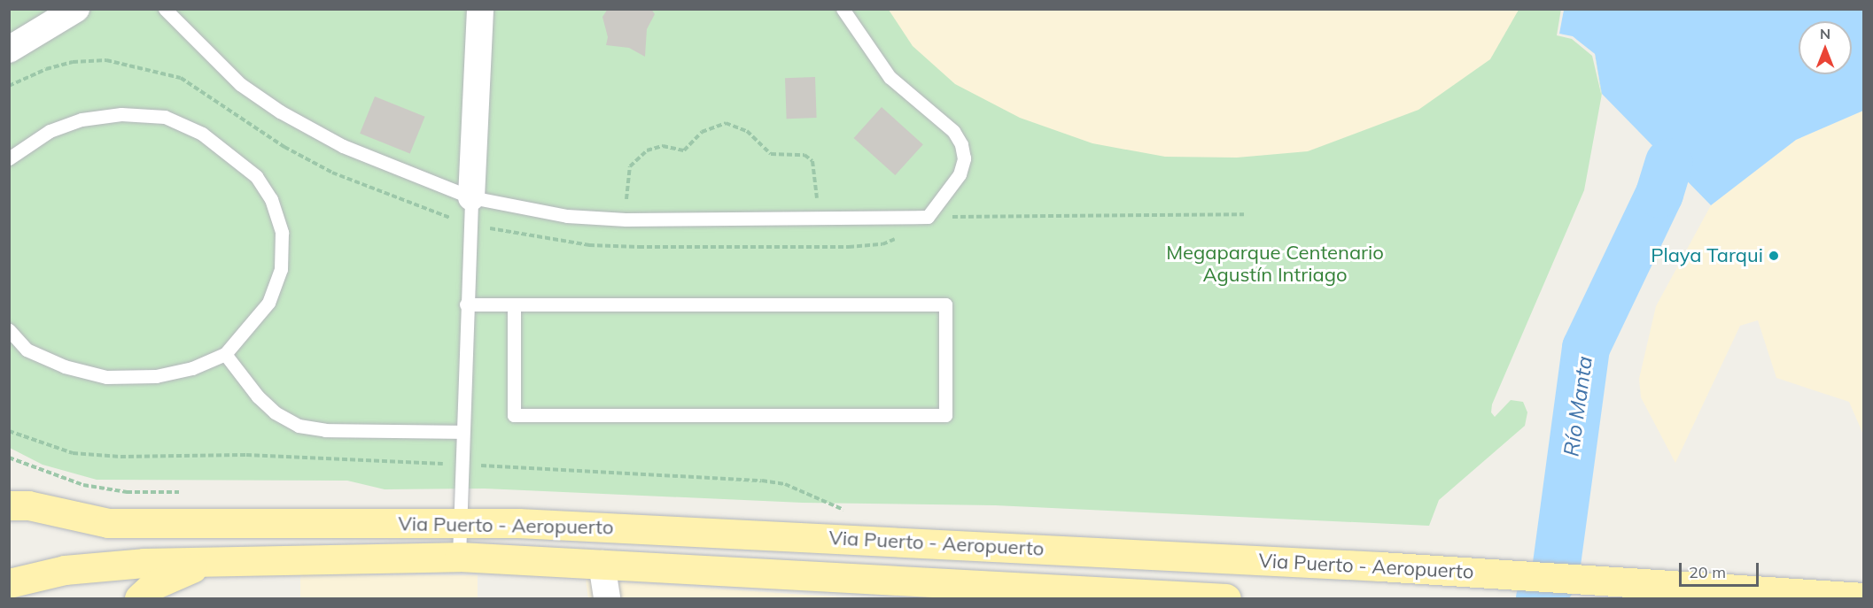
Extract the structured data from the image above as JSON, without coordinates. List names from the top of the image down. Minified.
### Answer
{"streets":{"main road":["Via Puerto - Aeropuerto"]},"water":["Río Manta"],"parks":["Megaparque Centenario Agustín Intriago"],"places":["Playa Tarqui"],"scale_bar":"20 m","north":"top"}
